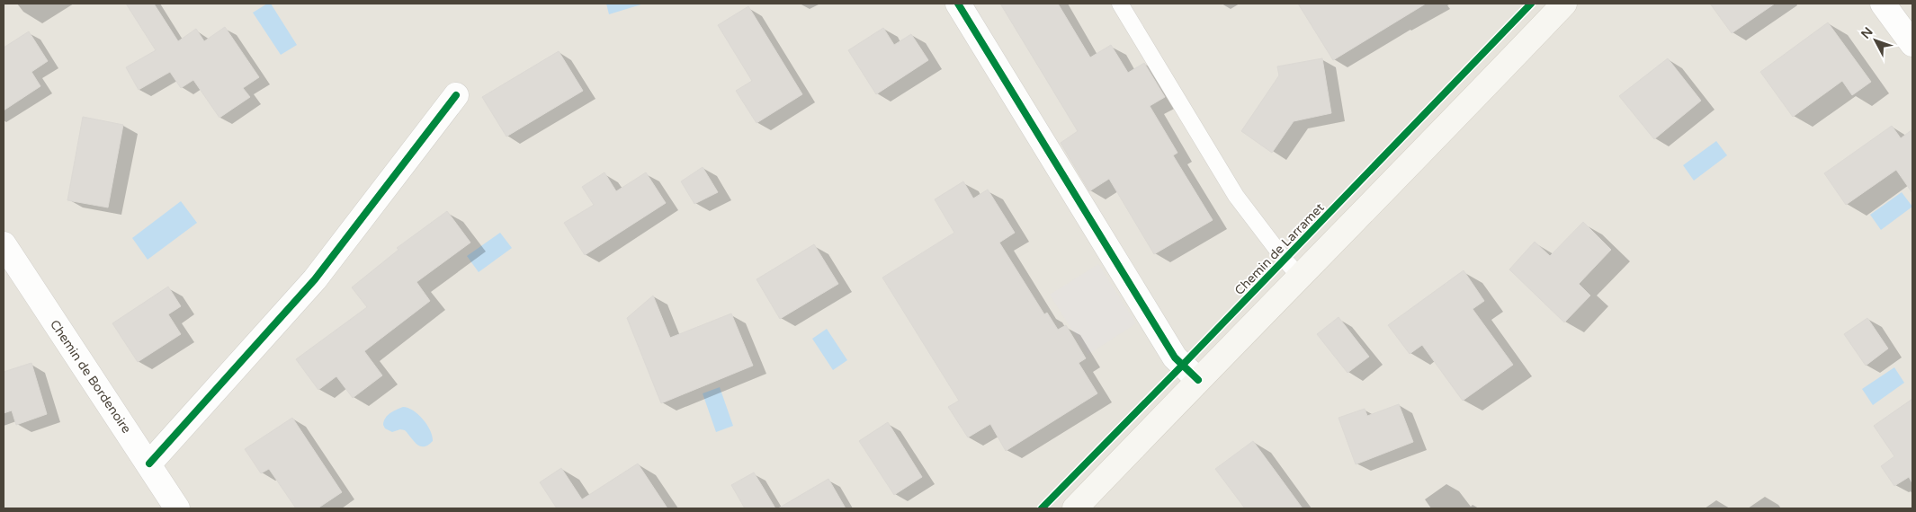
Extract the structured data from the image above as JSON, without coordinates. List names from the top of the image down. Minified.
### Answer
{"streets":{"street":["Chemin de Bordenoire"],"cycle path":["Chemin de Larramet"]},"north":"top left"}
